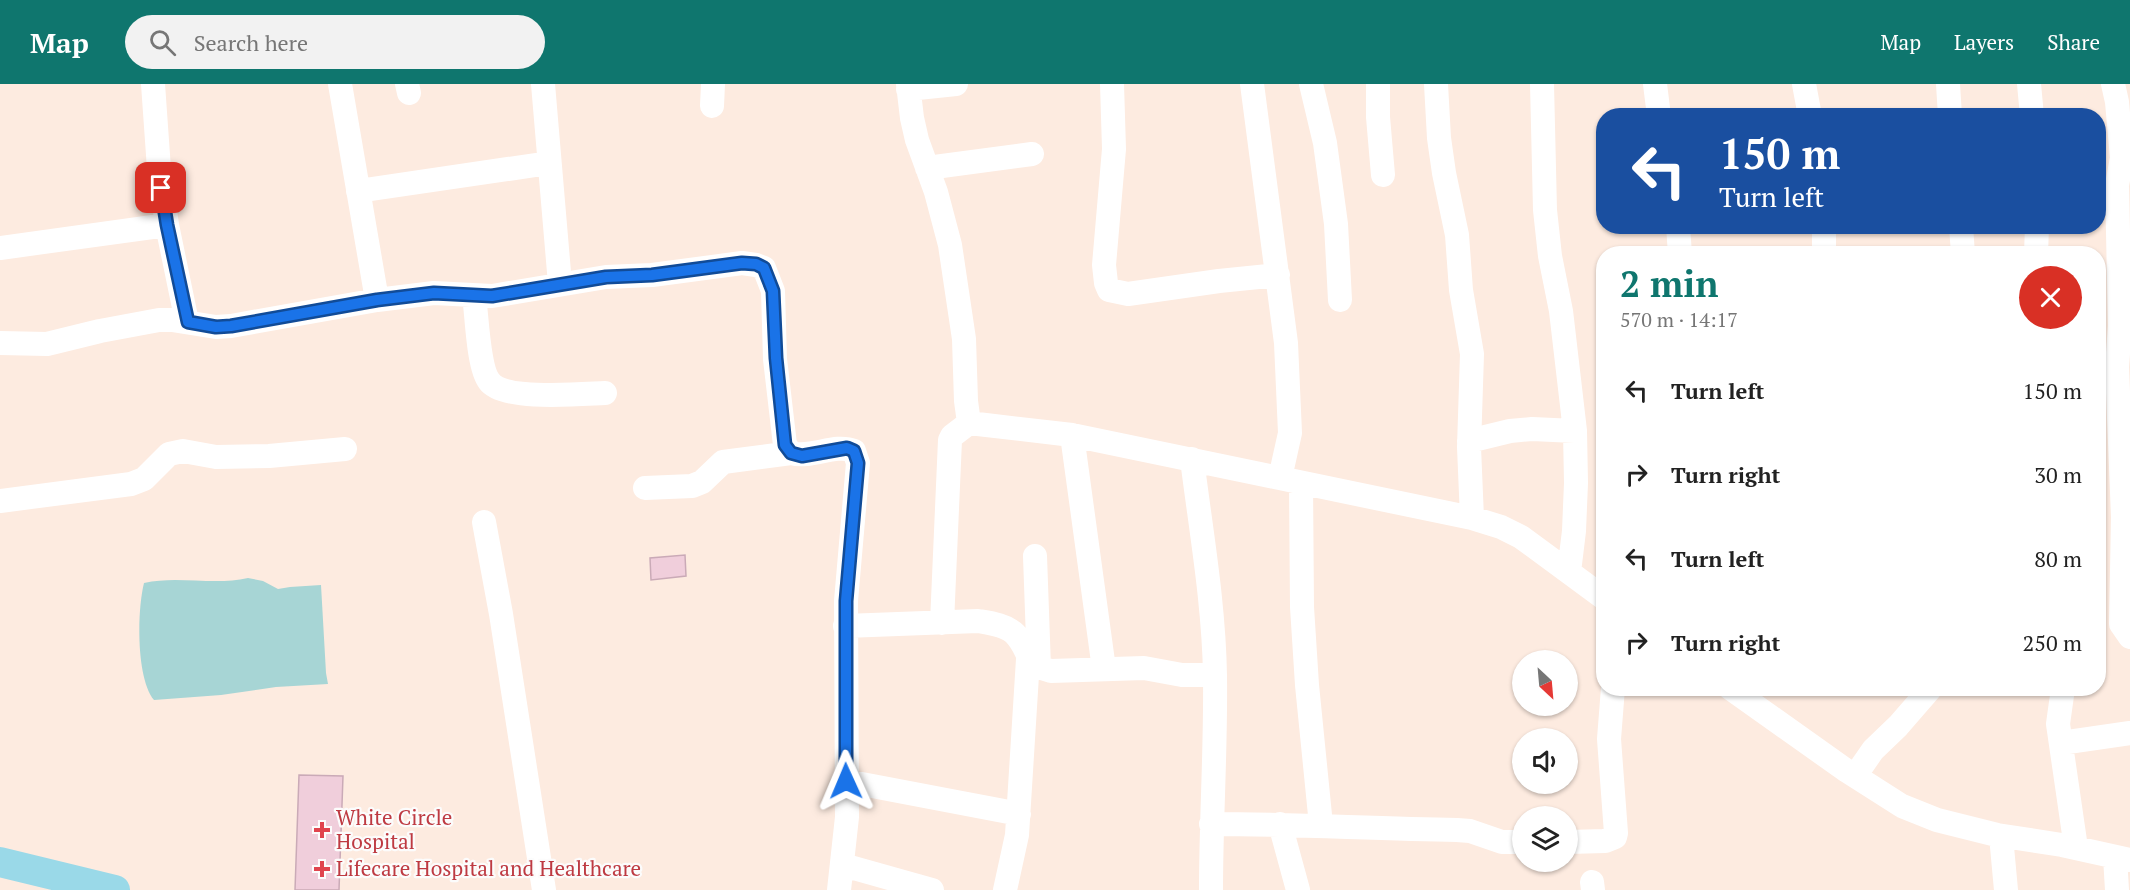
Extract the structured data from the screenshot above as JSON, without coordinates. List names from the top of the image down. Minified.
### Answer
{"places":{"health":["White Circle Hospital","Lifecare Hospital and Healthcare"]},"north":"bottom right","page":{"header":"Map","search":"Search here","nav":["Map","Layers","Share"],"turn":["150 m","Turn left"],"heading":["2 min","570 m · 14:17"],"list":[{"name":"Turn left","value":"150 m"},{"name":"Turn right","value":"30 m"},{"name":"Turn left","value":"80 m"},{"name":"Turn right","value":"250 m"}]}}
